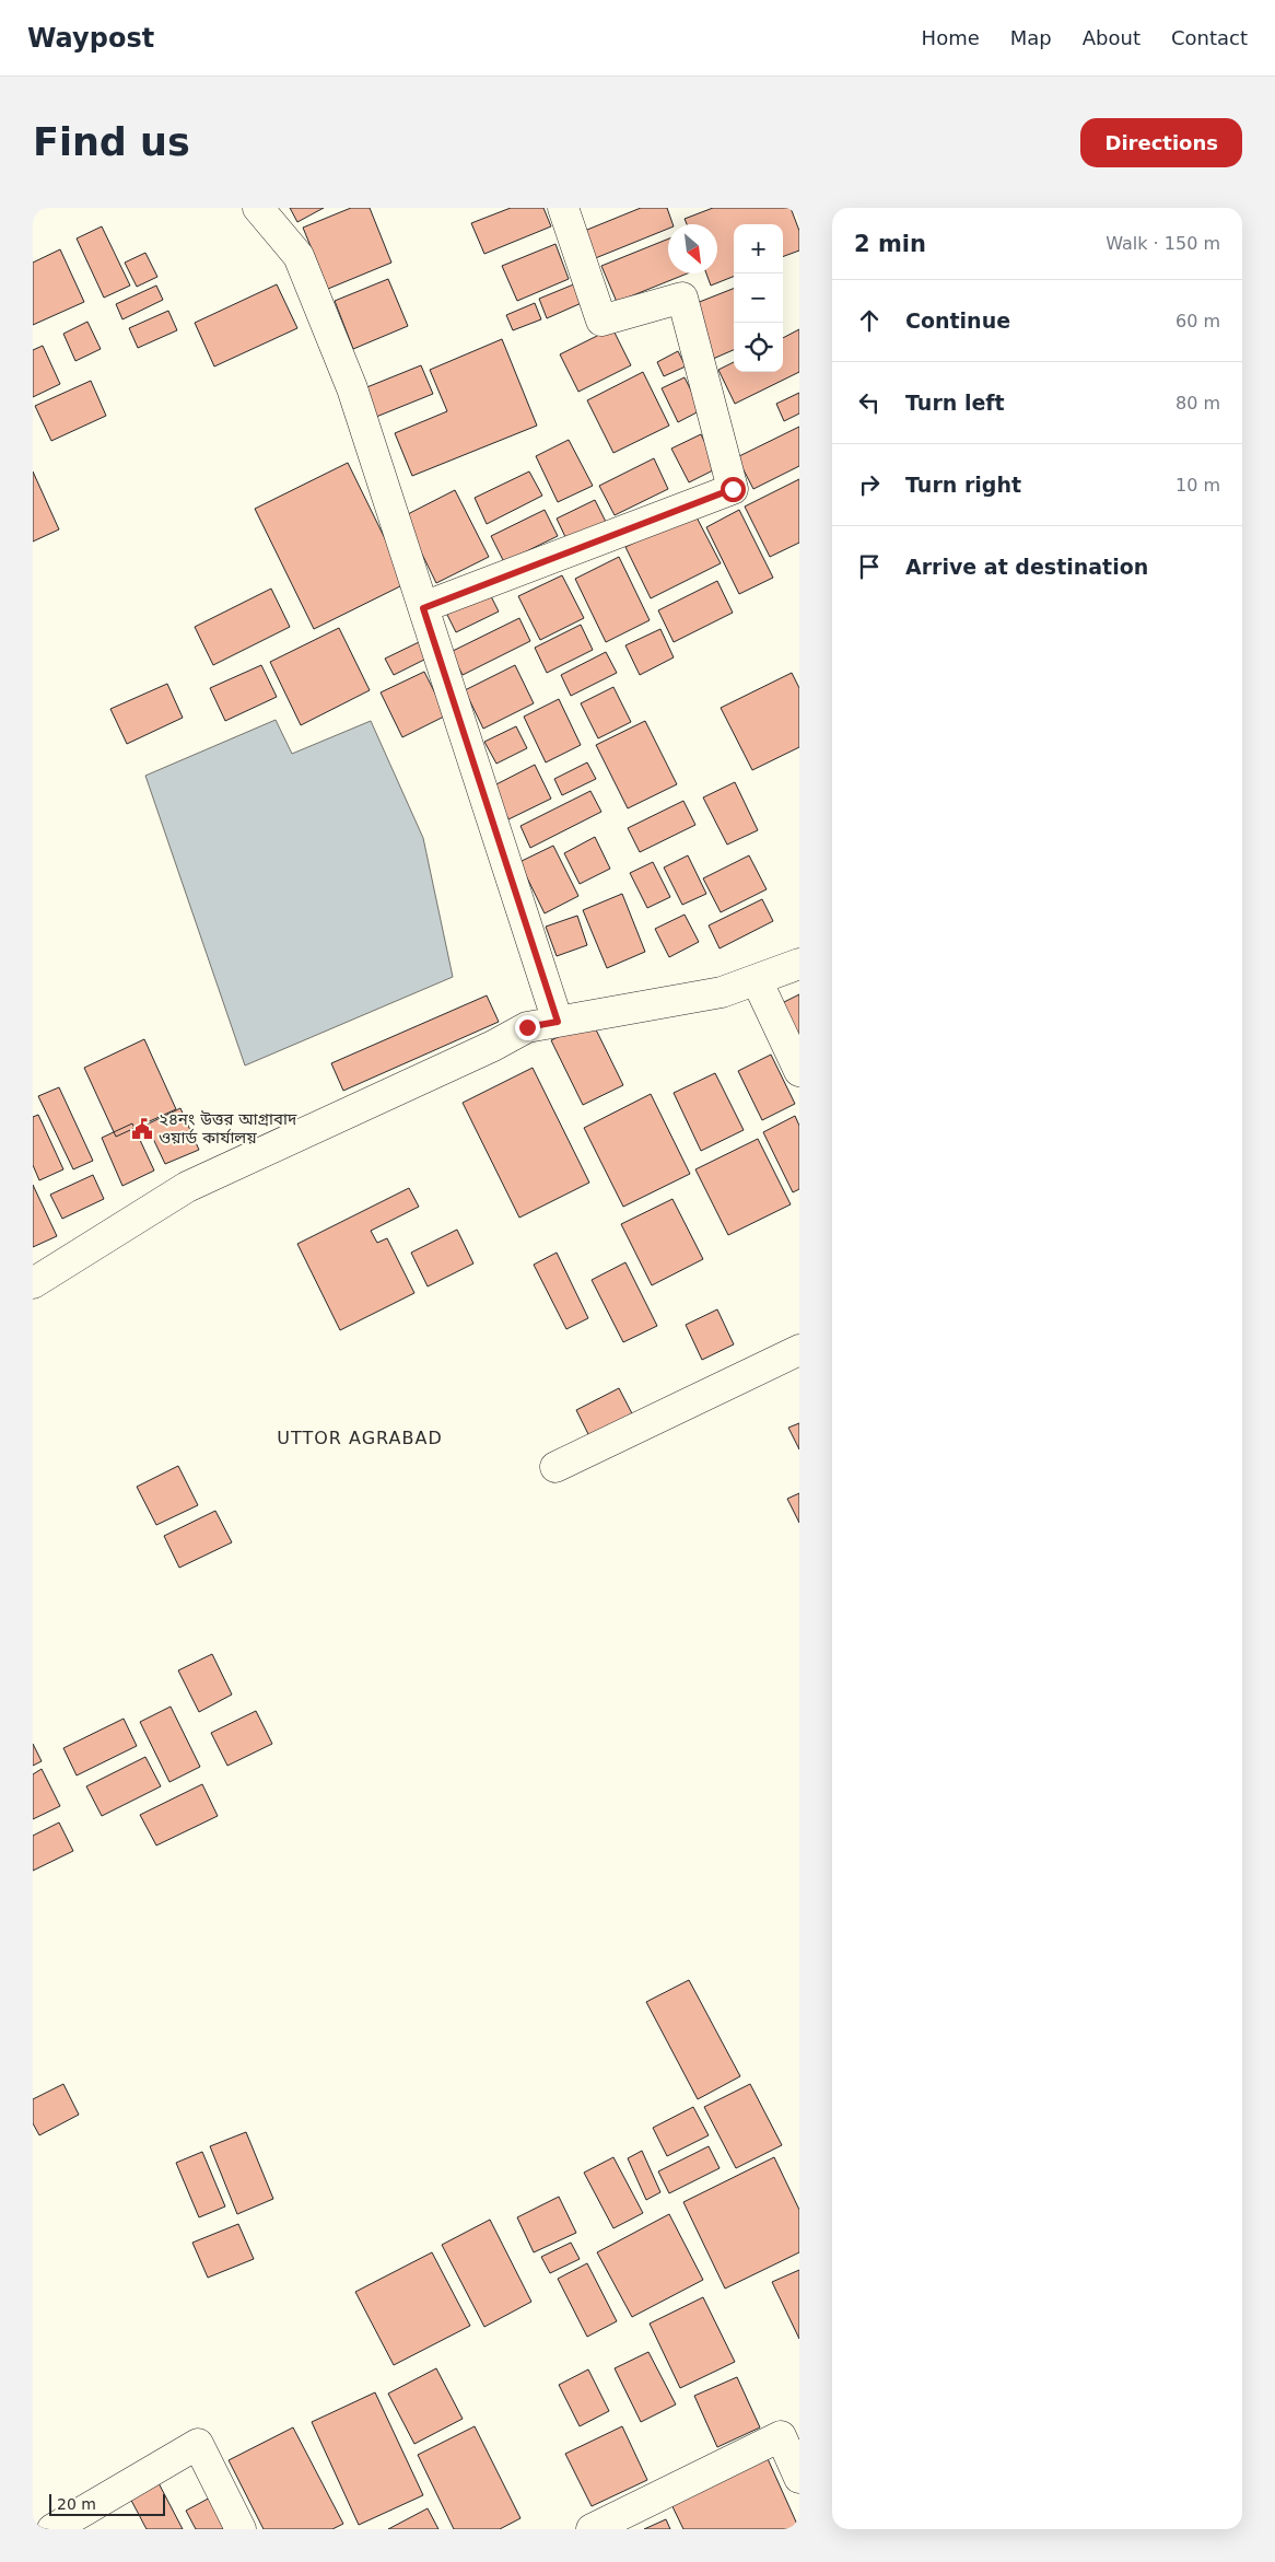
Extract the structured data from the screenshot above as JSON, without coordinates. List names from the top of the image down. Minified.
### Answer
{"districts":["UTTOR AGRABAD"],"places":{"public building":["২৪নং উত্তর আগ্রাবাদ ওয়ার্ড কার্যালয়"]},"scale_bar":"20 m","north":"bottom right","page":{"header":"Waypost","nav":["Home","Map","About","Contact"],"buttons":"Directions","title":"Find us","heading":["2 min","Walk · 150 m"],"map_buttons":["+","−"],"list":[["Continue","60 m"],["Turn left","80 m"],["Turn right","10 m"],"Arrive at destination"],"scale":"20 m"}}
